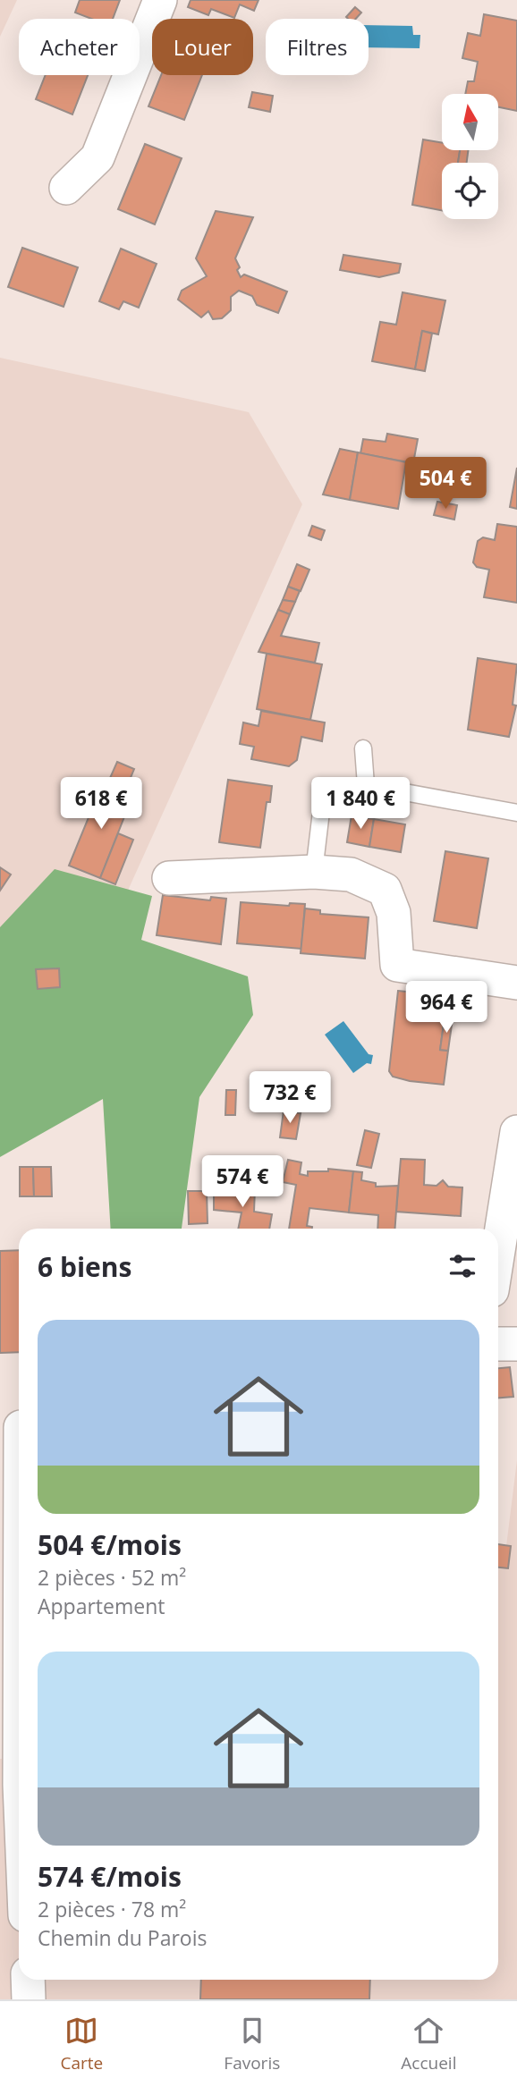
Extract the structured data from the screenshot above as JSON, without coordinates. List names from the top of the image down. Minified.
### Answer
{"north":"top","page":{"chip":["Acheter","Louer","Filtres"],"price":["504 €","618 €","1 840 €","964 €","732 €","574 €"],"heading":"6 biens","list":[{"name":"504 €/mois","note":"2 pièces · 52 m² · Appartement"},{"name":"574 €/mois","note":"2 pièces · 78 m² · Chemin du Parois"}],"tabs":["Carte","Favoris","Accueil"]}}
